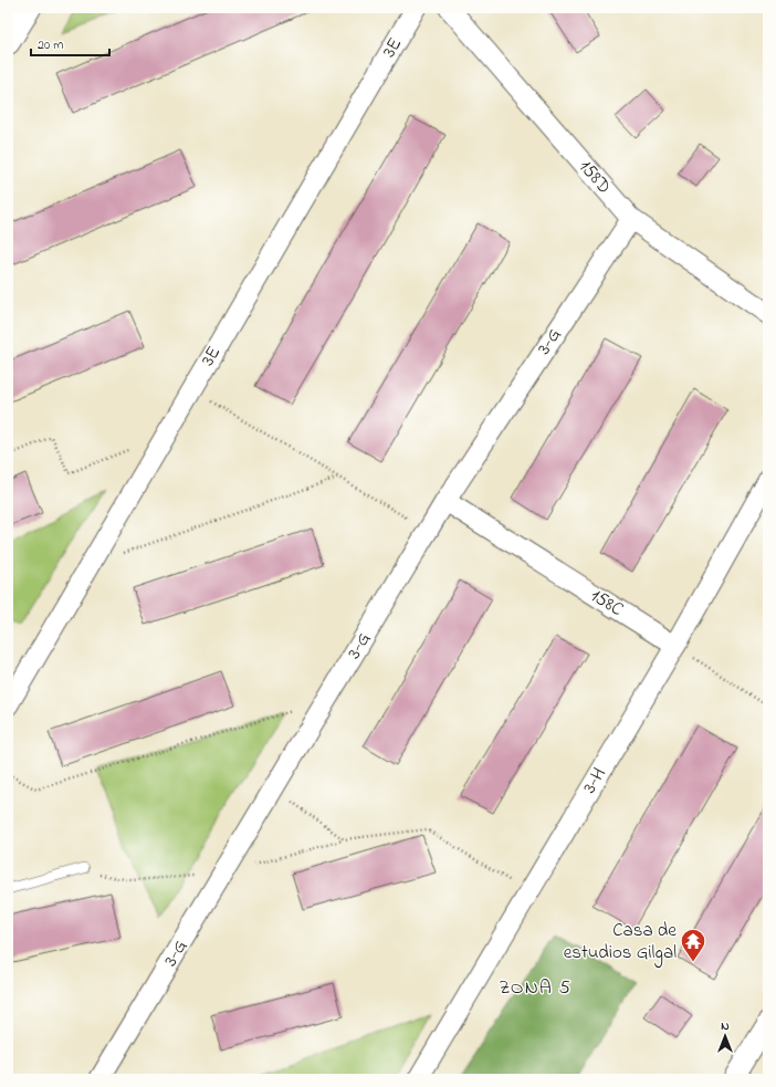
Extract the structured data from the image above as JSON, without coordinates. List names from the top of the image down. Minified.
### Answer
{"streets":{"street":["3E","158D","3-G","158C","3-H"]},"crossings":[["158D","3-G"],["3-G","158C"],["158C","3-H"]],"districts":["ZONA 5"],"places":{"temple":["Casa de estudios Gilgal"]},"scale_bar":"20 m","north":"top"}
